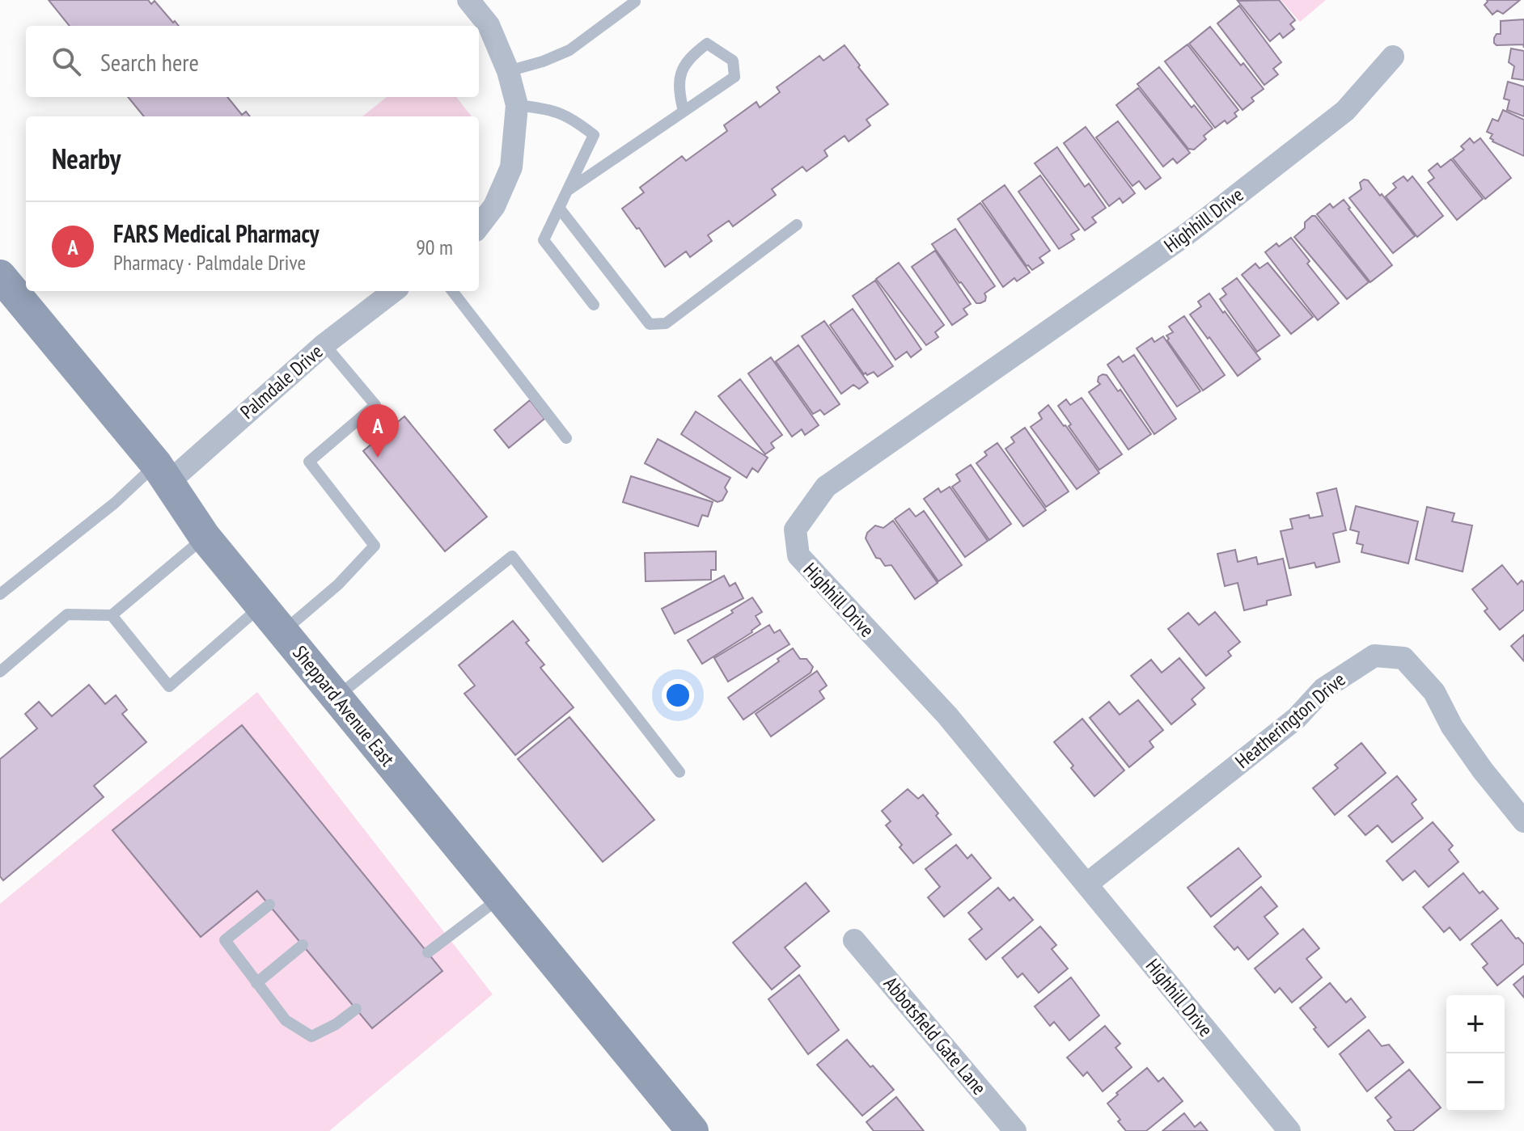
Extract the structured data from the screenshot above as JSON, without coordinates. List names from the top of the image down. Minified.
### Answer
{"streets":{"main road":["Sheppard Avenue East"],"street":["Highhill Drive","Palmdale Drive","Heatherington Drive","Abbotsfield Gate Lane"]},"crossings":[["Highhill Drive","Heatherington Drive"],["Palmdale Drive","Sheppard Avenue East"]],"page":{"search":"Search here","heading":"Nearby","list":[{"mark":"A","name":"FARS Medical Pharmacy","note":"Pharmacy · Palmdale Drive","value":"90 m"}],"pins":"A","map_buttons":["+","−"]}}
